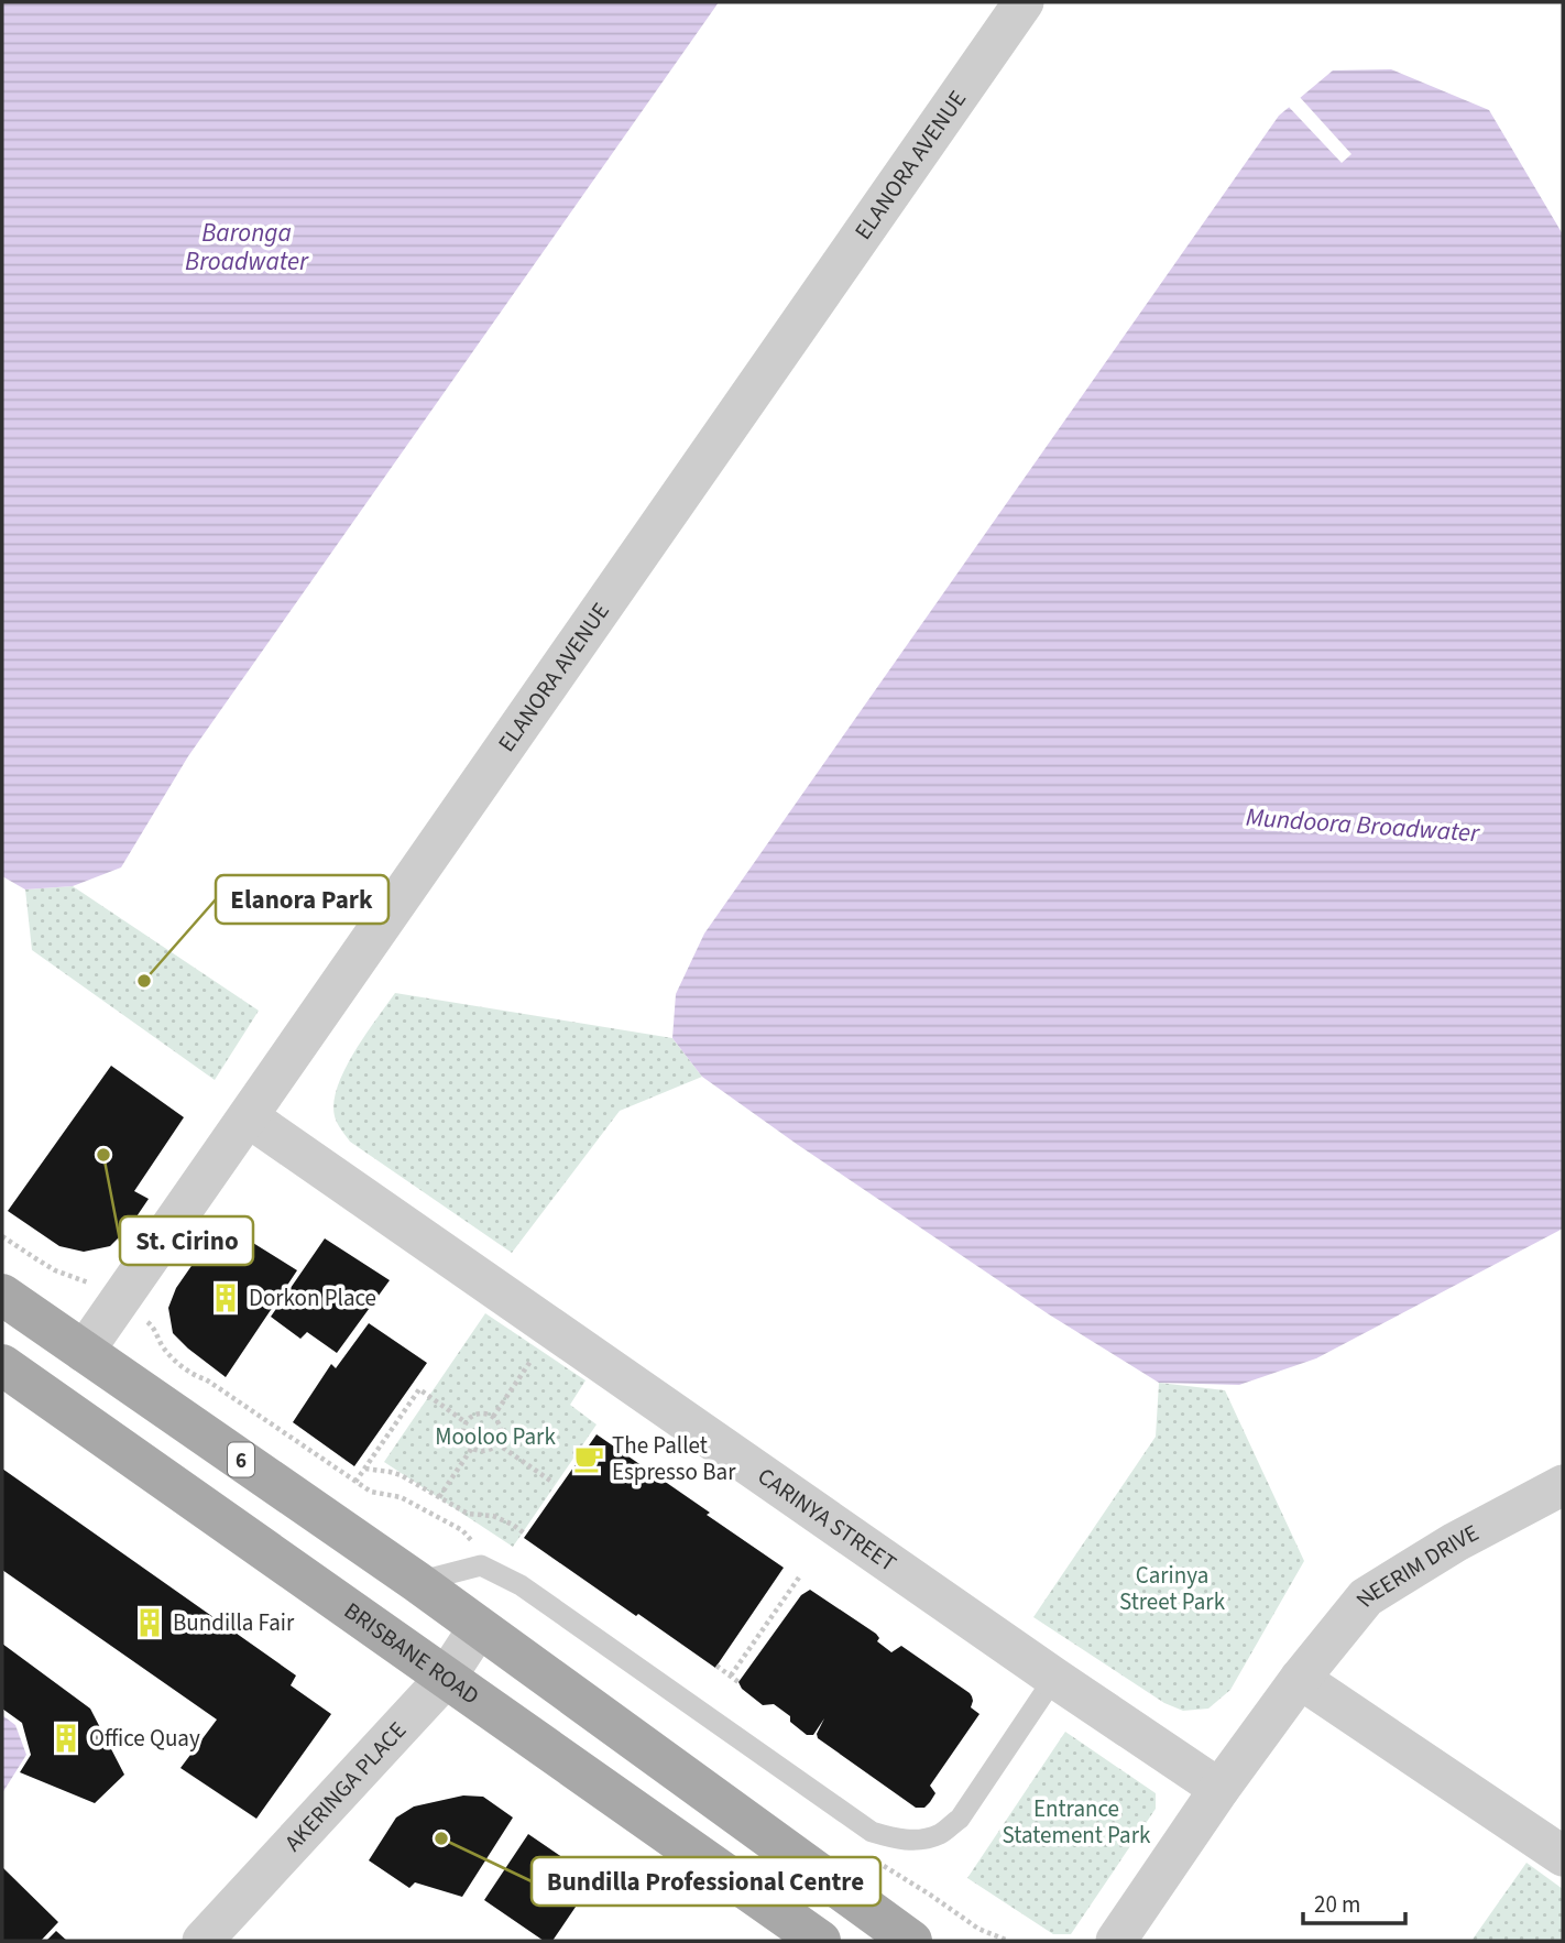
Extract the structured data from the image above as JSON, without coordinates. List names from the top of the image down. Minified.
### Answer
{"streets":{"main road":["6","BRISBANE ROAD"],"street":["ELANORA AVENUE","CARINYA STREET","NEERIM DRIVE","AKERINGA PLACE"]},"crossings":[["ELANORA AVENUE","6"],["ELANORA AVENUE","CARINYA STREET"],["6","AKERINGA PLACE"],["CARINYA STREET","NEERIM DRIVE"],["BRISBANE ROAD","AKERINGA PLACE"]],"water":["Baronga Broadwater","Mundoora Broadwater"],"parks":["Mooloo Park","Carinya Street Park","Entrance Statement Park"],"places":{"other":["Elanora Park","St. Cirino","Bundilla Professional Centre"],"building":["Dorkon Place","Bundilla Fair","Office Quay"],"cafe":["The Pallet Espresso Bar"]},"scale_bar":"20 m"}
